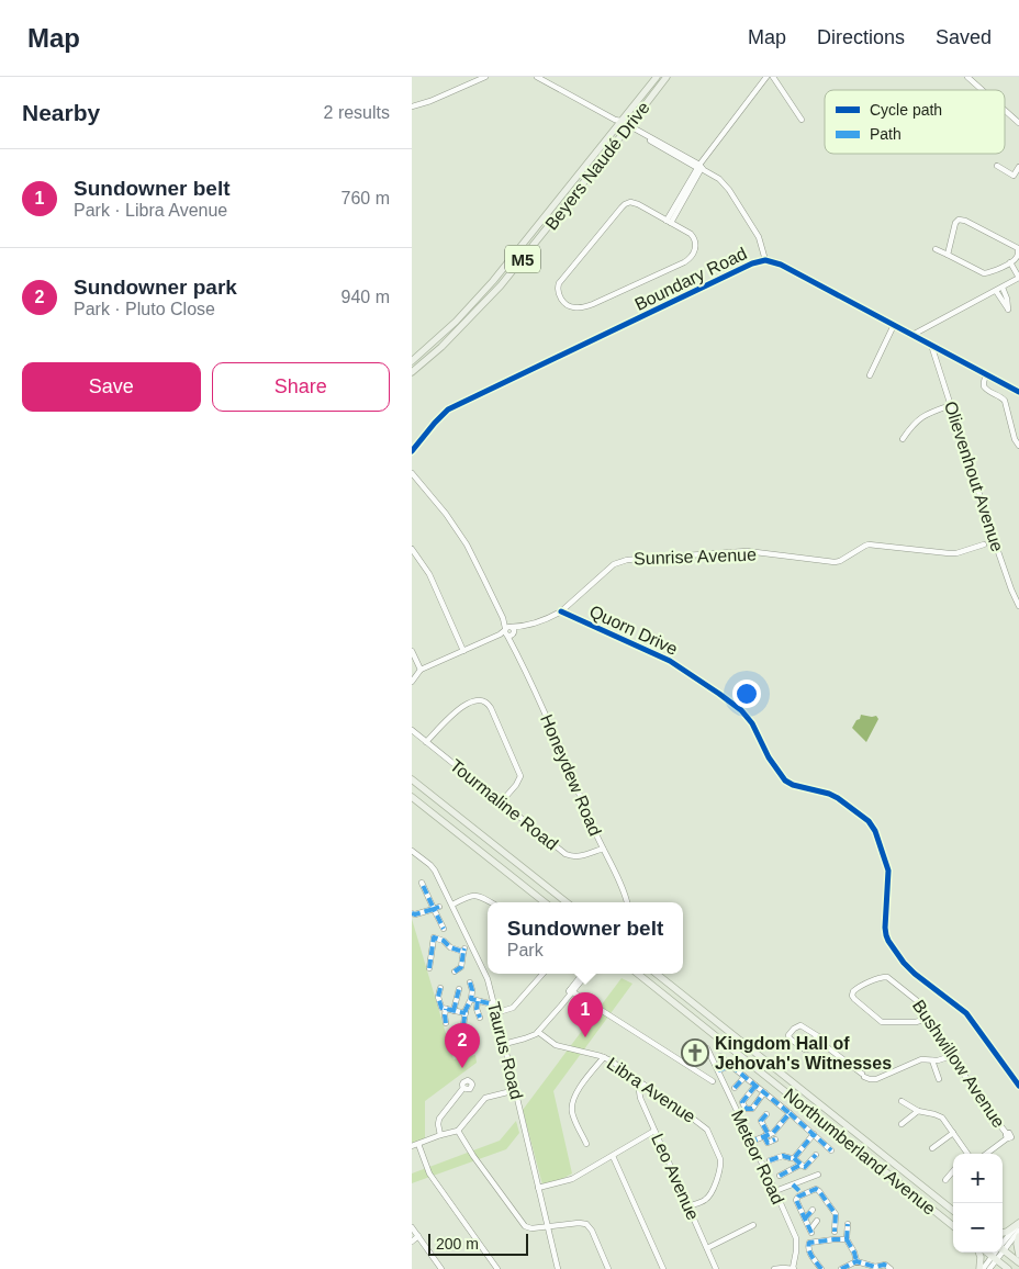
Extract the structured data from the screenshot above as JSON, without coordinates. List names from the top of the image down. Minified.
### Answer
{"streets":{"main road":["Beyers Naudé Drive","M5","Northumberland Avenue"],"street":["Boundary Road","Olievenhout Avenue","Sunrise Avenue","Quorn Drive","Honeydew Road","Tourmaline Road","Taurus Road","Bushwillow Avenue","Libra Avenue","Meteor Road","Leo Avenue"]},"crossings":[["Boundary Road","Olievenhout Avenue"],["Sunrise Avenue","Quorn Drive"],["Sunrise Avenue","Honeydew Road"],["Honeydew Road","Tourmaline Road"],["Libra Avenue","Leo Avenue"]],"places":{"church":["Kingdom Hall of Jehovah's Witnesses"]},"legend":["Cycle path","Path"],"scale_bar":"200 m","page":{"header":"Map","nav":["Map","Directions","Saved"],"heading":["Nearby","2 results"],"list":[{"mark":"1","name":"Sundowner belt","note":"Park · Libra Avenue","value":"760 m"},{"mark":"2","name":"Sundowner park","note":"Park · Pluto Close","value":"940 m"}],"buttons":["Save","Share"],"popup":["Sundowner belt","Park"],"pins":["1","2"],"map_buttons":["+","−"],"scale":"200 m"}}
